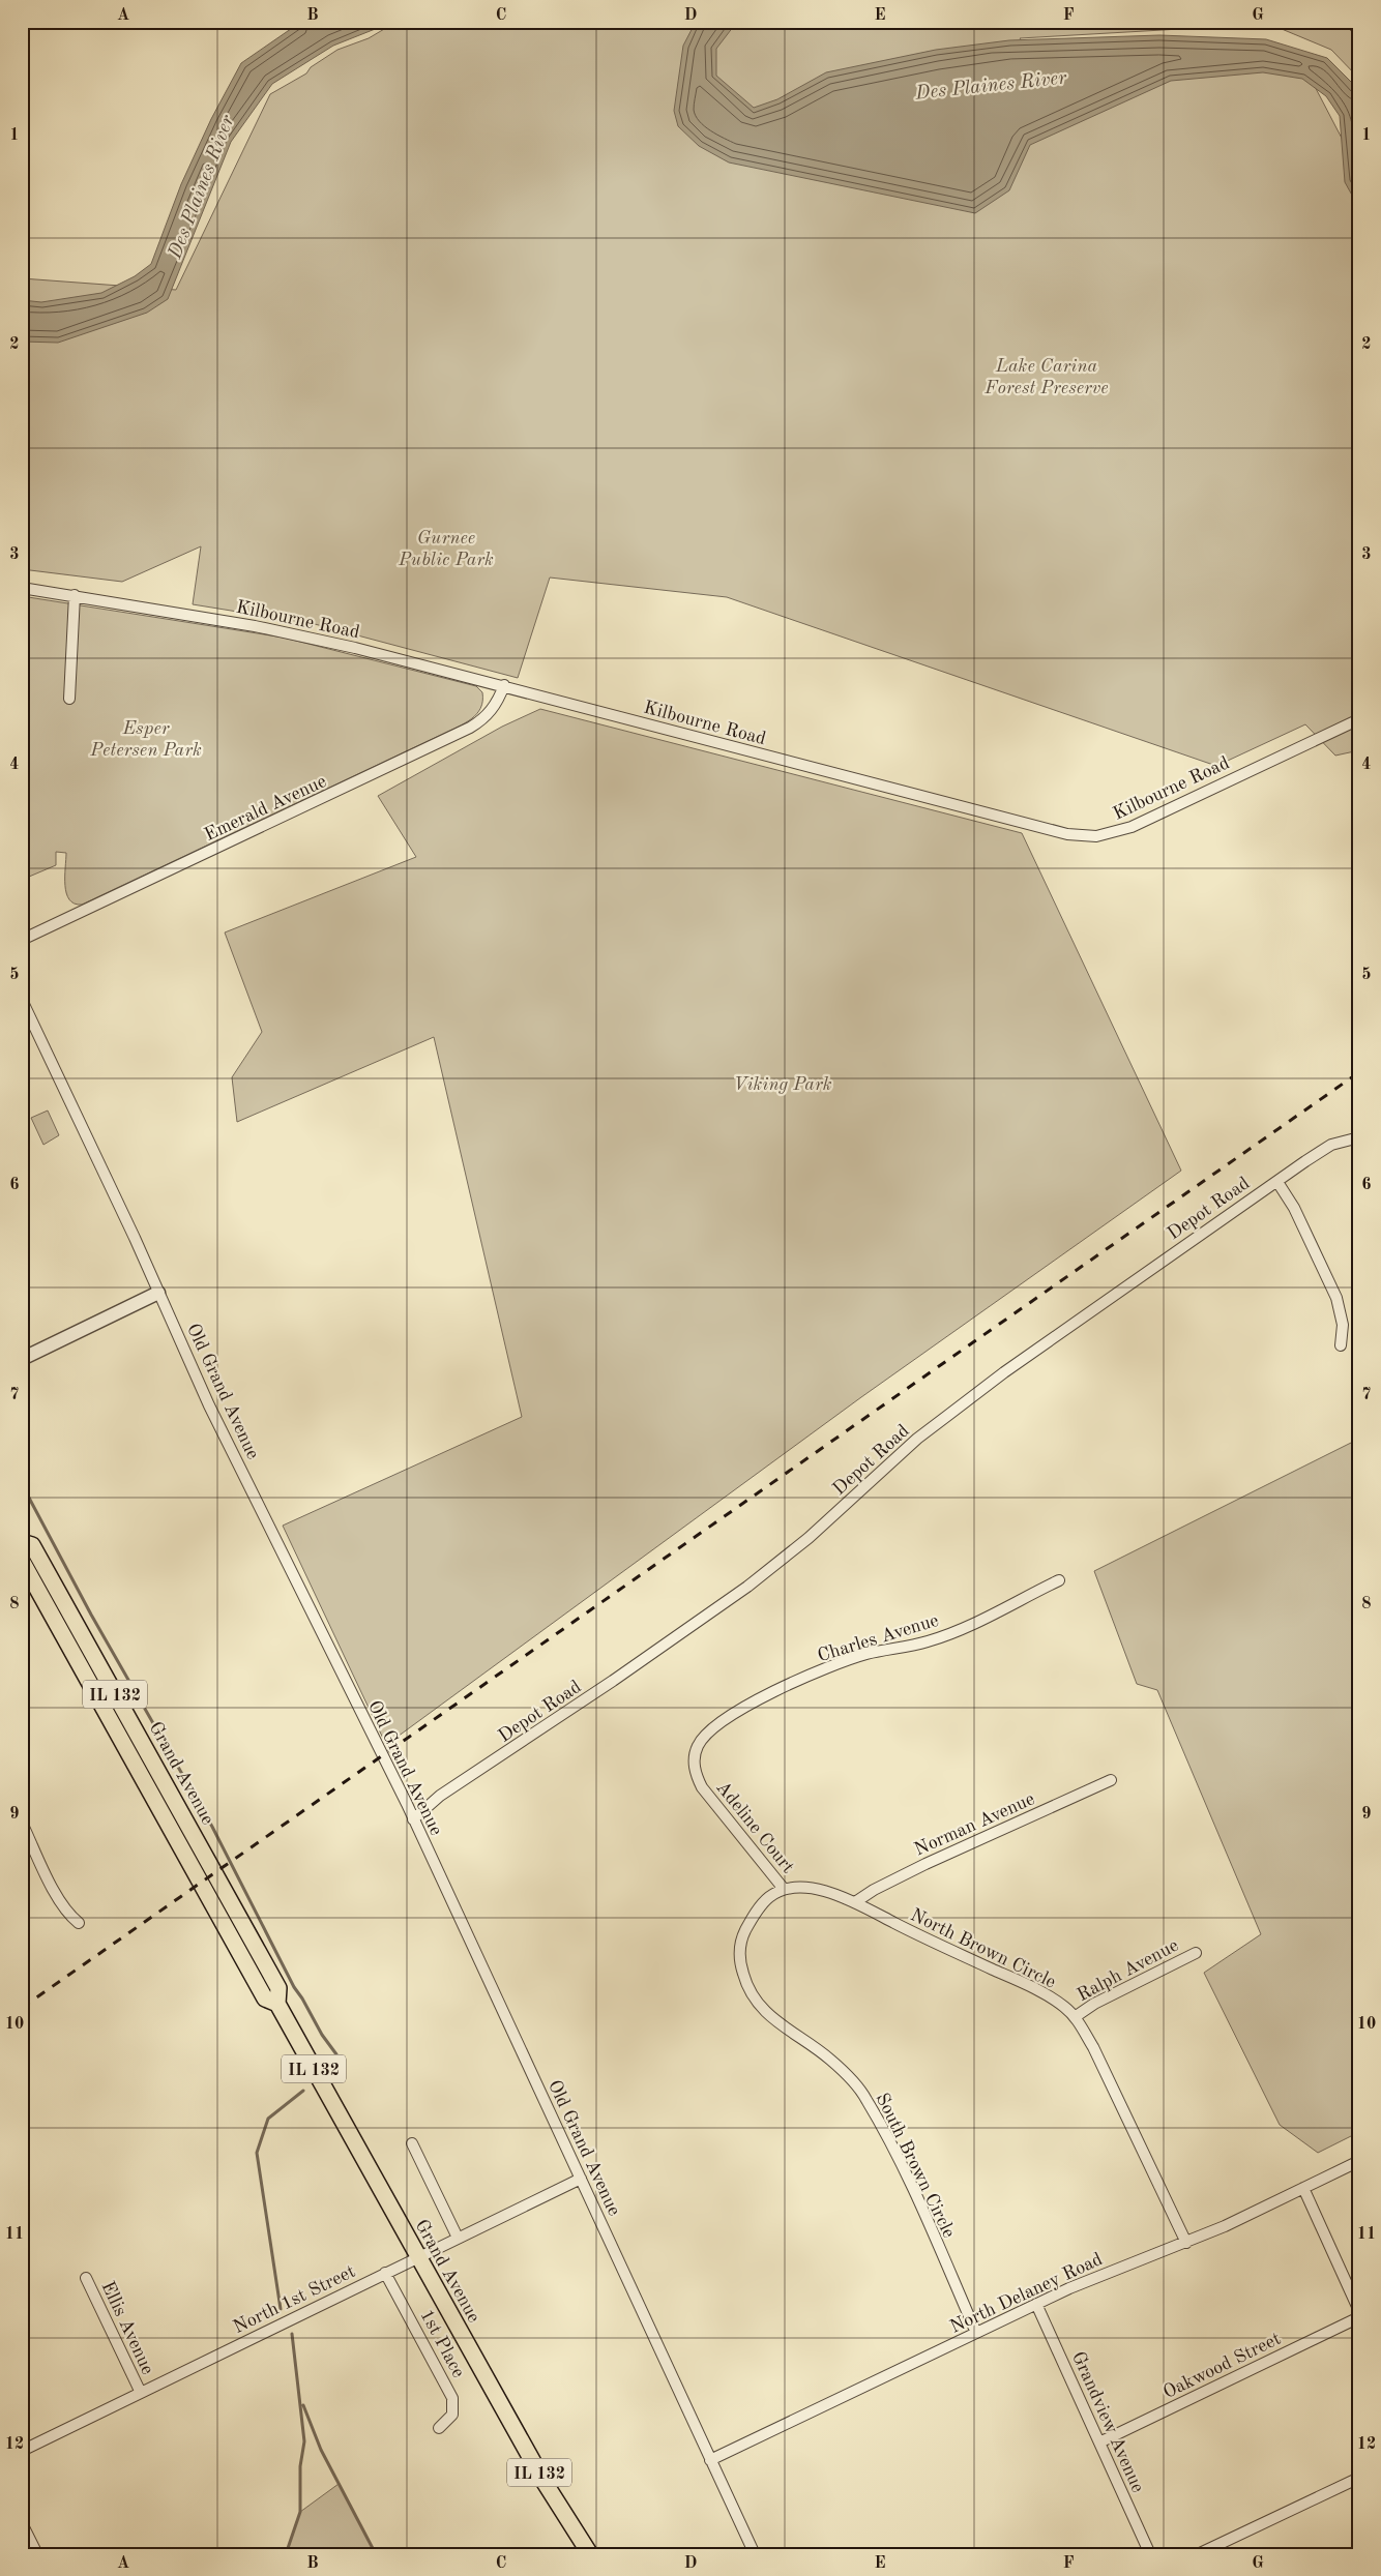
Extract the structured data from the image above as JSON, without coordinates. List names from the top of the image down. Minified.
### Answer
{"streets":{"main road":["IL 132","Grand Avenue"],"street":["Kilbourne Road","Emerald Avenue","Depot Road","Old Grand Avenue","Charles Avenue","Norman Avenue","Adeline Court","North Brown Circle","Ralph Avenue","South Brown Circle","North Delaney Road","North 1st Street","Ellis Avenue","1st Place","Oakwood Street","Grandview Avenue"]},"crossings":[["Kilbourne Road","Emerald Avenue"],["Depot Road","Old Grand Avenue"],["Old Grand Avenue","North Delaney Road"],["Old Grand Avenue","North 1st Street"],["Charles Avenue","Adeline Court"],["Grand Avenue","North 1st Street"],["Norman Avenue","North Brown Circle"],["Adeline Court","North Brown Circle"],["Adeline Court","South Brown Circle"],["North Brown Circle","Ralph Avenue"],["North Brown Circle","South Brown Circle"],["North Brown Circle","North Delaney Road"],["South Brown Circle","North Delaney Road"],["North Delaney Road","Grandview Avenue"],["North 1st Street","Ellis Avenue"],["North 1st Street","1st Place"],["Oakwood Street","Grandview Avenue"]],"water":["Des Plaines River"],"parks":["Lake Carina Forest Preserve","Gurnee Public Park","Esper Petersen Park","Viking Park"],"grid":{"columns":["A","B","C","D","E","F","G"],"rows":["1","2","3","4","5","6","7","8","9","10","11","12"]}}
